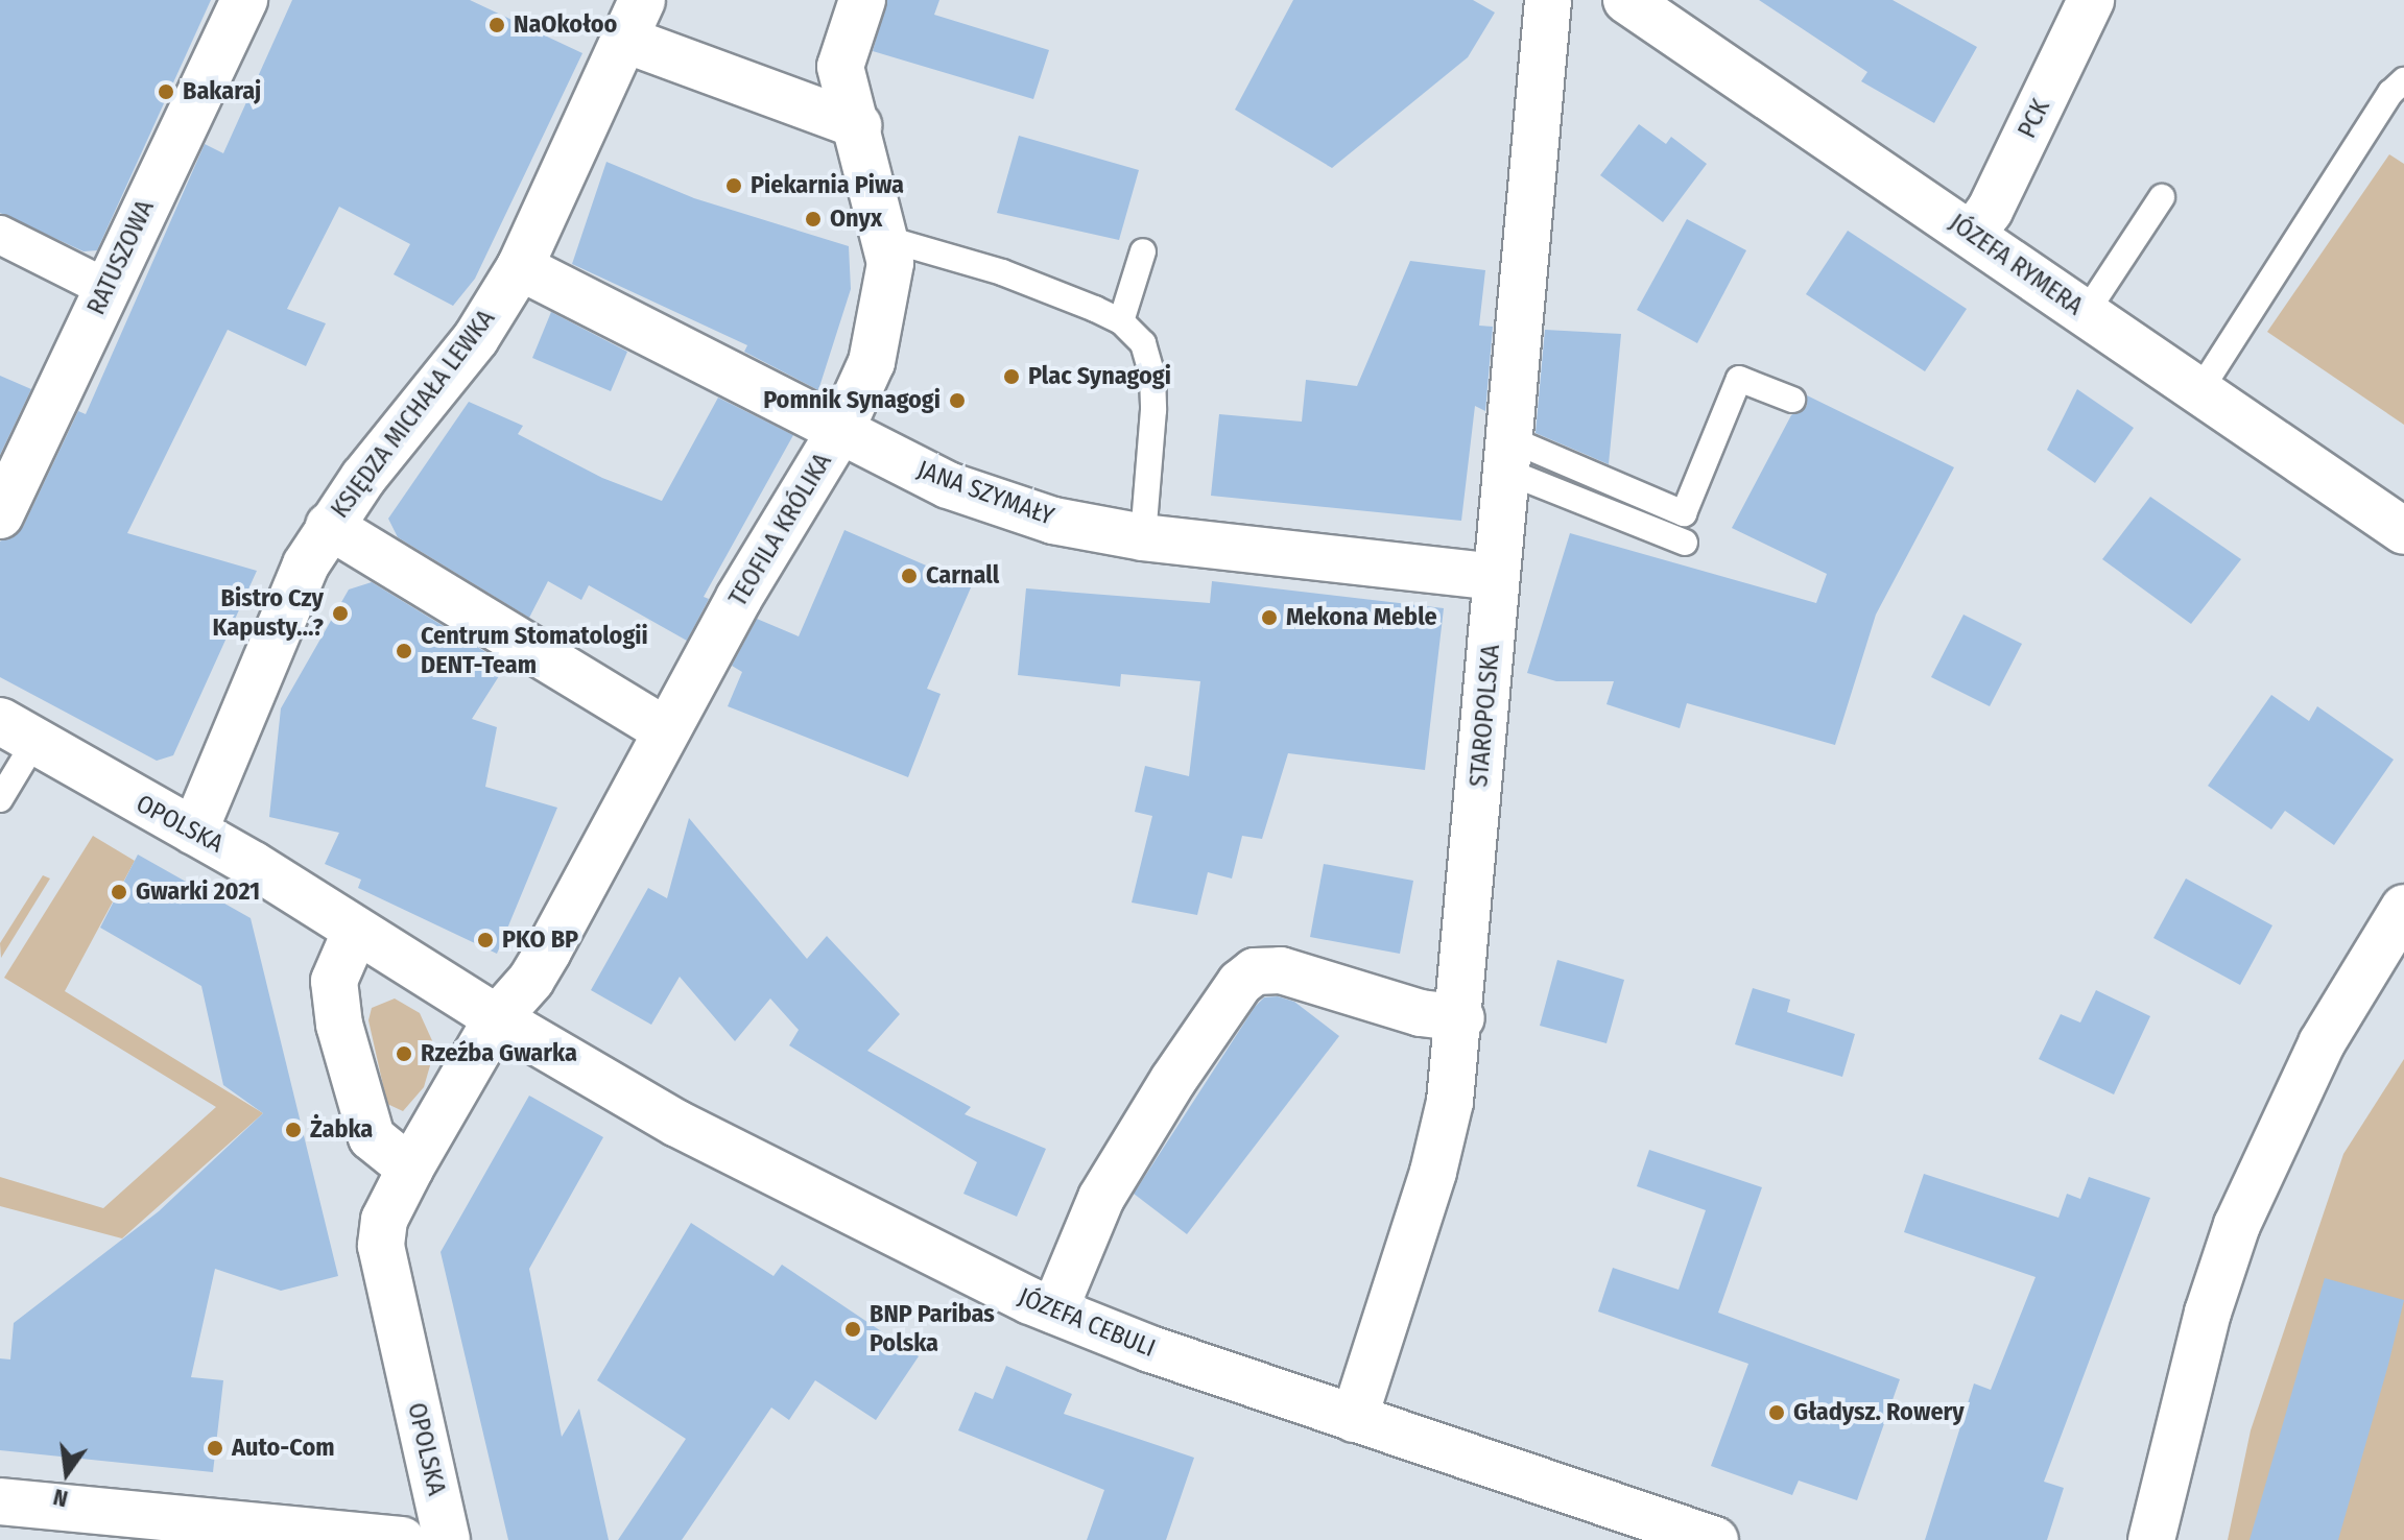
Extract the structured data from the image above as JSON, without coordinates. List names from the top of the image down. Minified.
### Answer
{"streets":{"street":["PCK","RATUSZOWA","JÓZEFA RYMERA","KSIĘDZA MICHAŁA LEWKA","JANA SZYMAŁY","TEOFILA KRÓLIKA","STAROPOLSKA","OPOLSKA","JÓZEFA CEBULI"]},"crossings":[["PCK","JÓZEFA RYMERA"],["KSIĘDZA MICHAŁA LEWKA","JANA SZYMAŁY"],["KSIĘDZA MICHAŁA LEWKA","OPOLSKA"],["JANA SZYMAŁY","TEOFILA KRÓLIKA"],["JANA SZYMAŁY","STAROPOLSKA"],["TEOFILA KRÓLIKA","OPOLSKA"],["TEOFILA KRÓLIKA","JÓZEFA CEBULI"],["STAROPOLSKA","JÓZEFA CEBULI"],["OPOLSKA","JÓZEFA CEBULI"]],"places":["NaOkołoo","Bakaraj","Piekarnia Piwa","Onyx","Plac Synagogi","Pomnik Synagogi","Carnall","Bistro Czy Kapusty…?","Mekona Meble","Centrum Stomatologii DENT-Team","Gwarki 2021","PKO BP","Rzeźba Gwarka","Żabka","BNP Paribas Polska","Gładysz. Rowery","Auto-Com"],"north":"bottom"}
